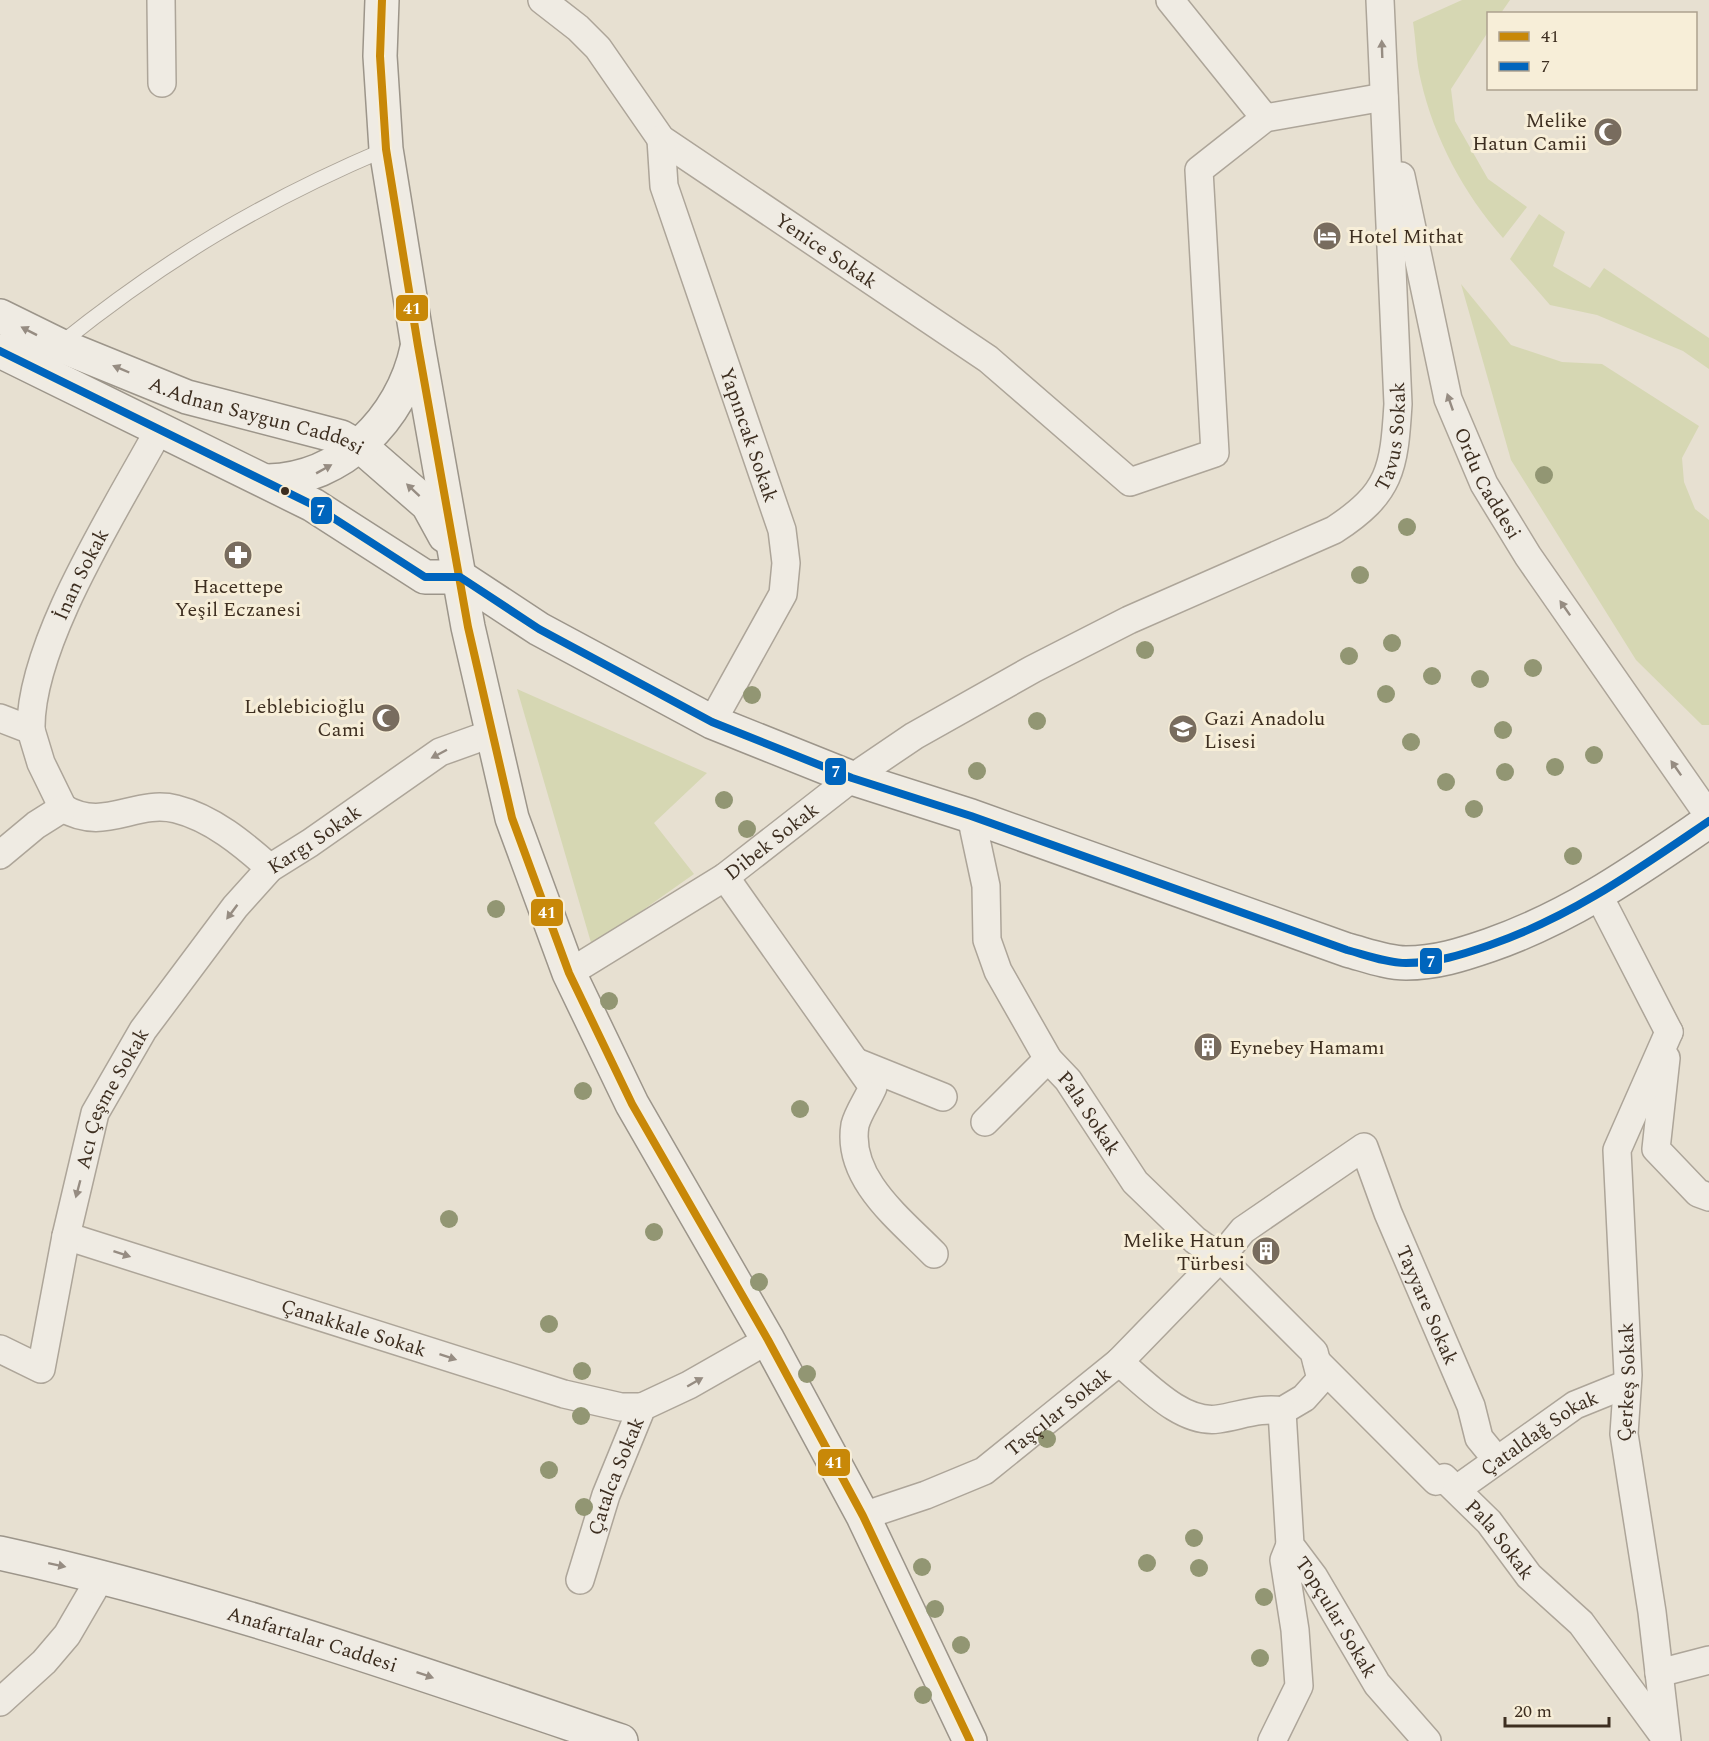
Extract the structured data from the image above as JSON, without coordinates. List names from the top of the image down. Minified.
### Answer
{"streets":{"main road":["A.Adnan Saygun Caddesi","Anafartalar Caddesi"],"street":["Yenice Sokak","Tavus Sokak","Yapıncak Sokak","Ordu Caddesi","İnan Sokak","Kargı Sokak","Dibek Sokak","Acı Çeşme Sokak","Pala Sokak","Tayyare Sokak","Çanakkale Sokak","Çerkeş Sokak","Taşçılar Sokak","Çataldağ Sokak","Çatalca Sokak","Topçular Sokak"]},"crossings":[["Yenice Sokak","Yapıncak Sokak"],["A.Adnan Saygun Caddesi","İnan Sokak"],["Tavus Sokak","Ordu Caddesi"],["Tavus Sokak","Dibek Sokak"],["İnan Sokak","Kargı Sokak"],["Kargı Sokak","Acı Çeşme Sokak"],["Acı Çeşme Sokak","Çanakkale Sokak"],["Pala Sokak","Çerkeş Sokak"],["Pala Sokak","Taşçılar Sokak"],["Pala Sokak","Çataldağ Sokak"],["Tayyare Sokak","Taşçılar Sokak"],["Tayyare Sokak","Çataldağ Sokak"],["Çanakkale Sokak","Çatalca Sokak"],["Çerkeş Sokak","Çataldağ Sokak"]],"one_way":["Ordu Caddesi","Kargı Sokak","Acı Çeşme Sokak","Çanakkale Sokak","Çatalca Sokak","Anafartalar Caddesi"],"places":{"mosque":["Melike Hatun Camii","Leblebicioğlu Cami"],"hotel":["Hotel Mithat"],"pharmacy":["Hacettepe Yeşil Eczanesi"],"school or university":["Gazi Anadolu Lisesi"],"building":["Eynebey Hamamı","Melike Hatun Türbesi"]},"lines":["transit line 41","transit line 7"],"legend":["41","7"],"scale_bar":"20 m"}
